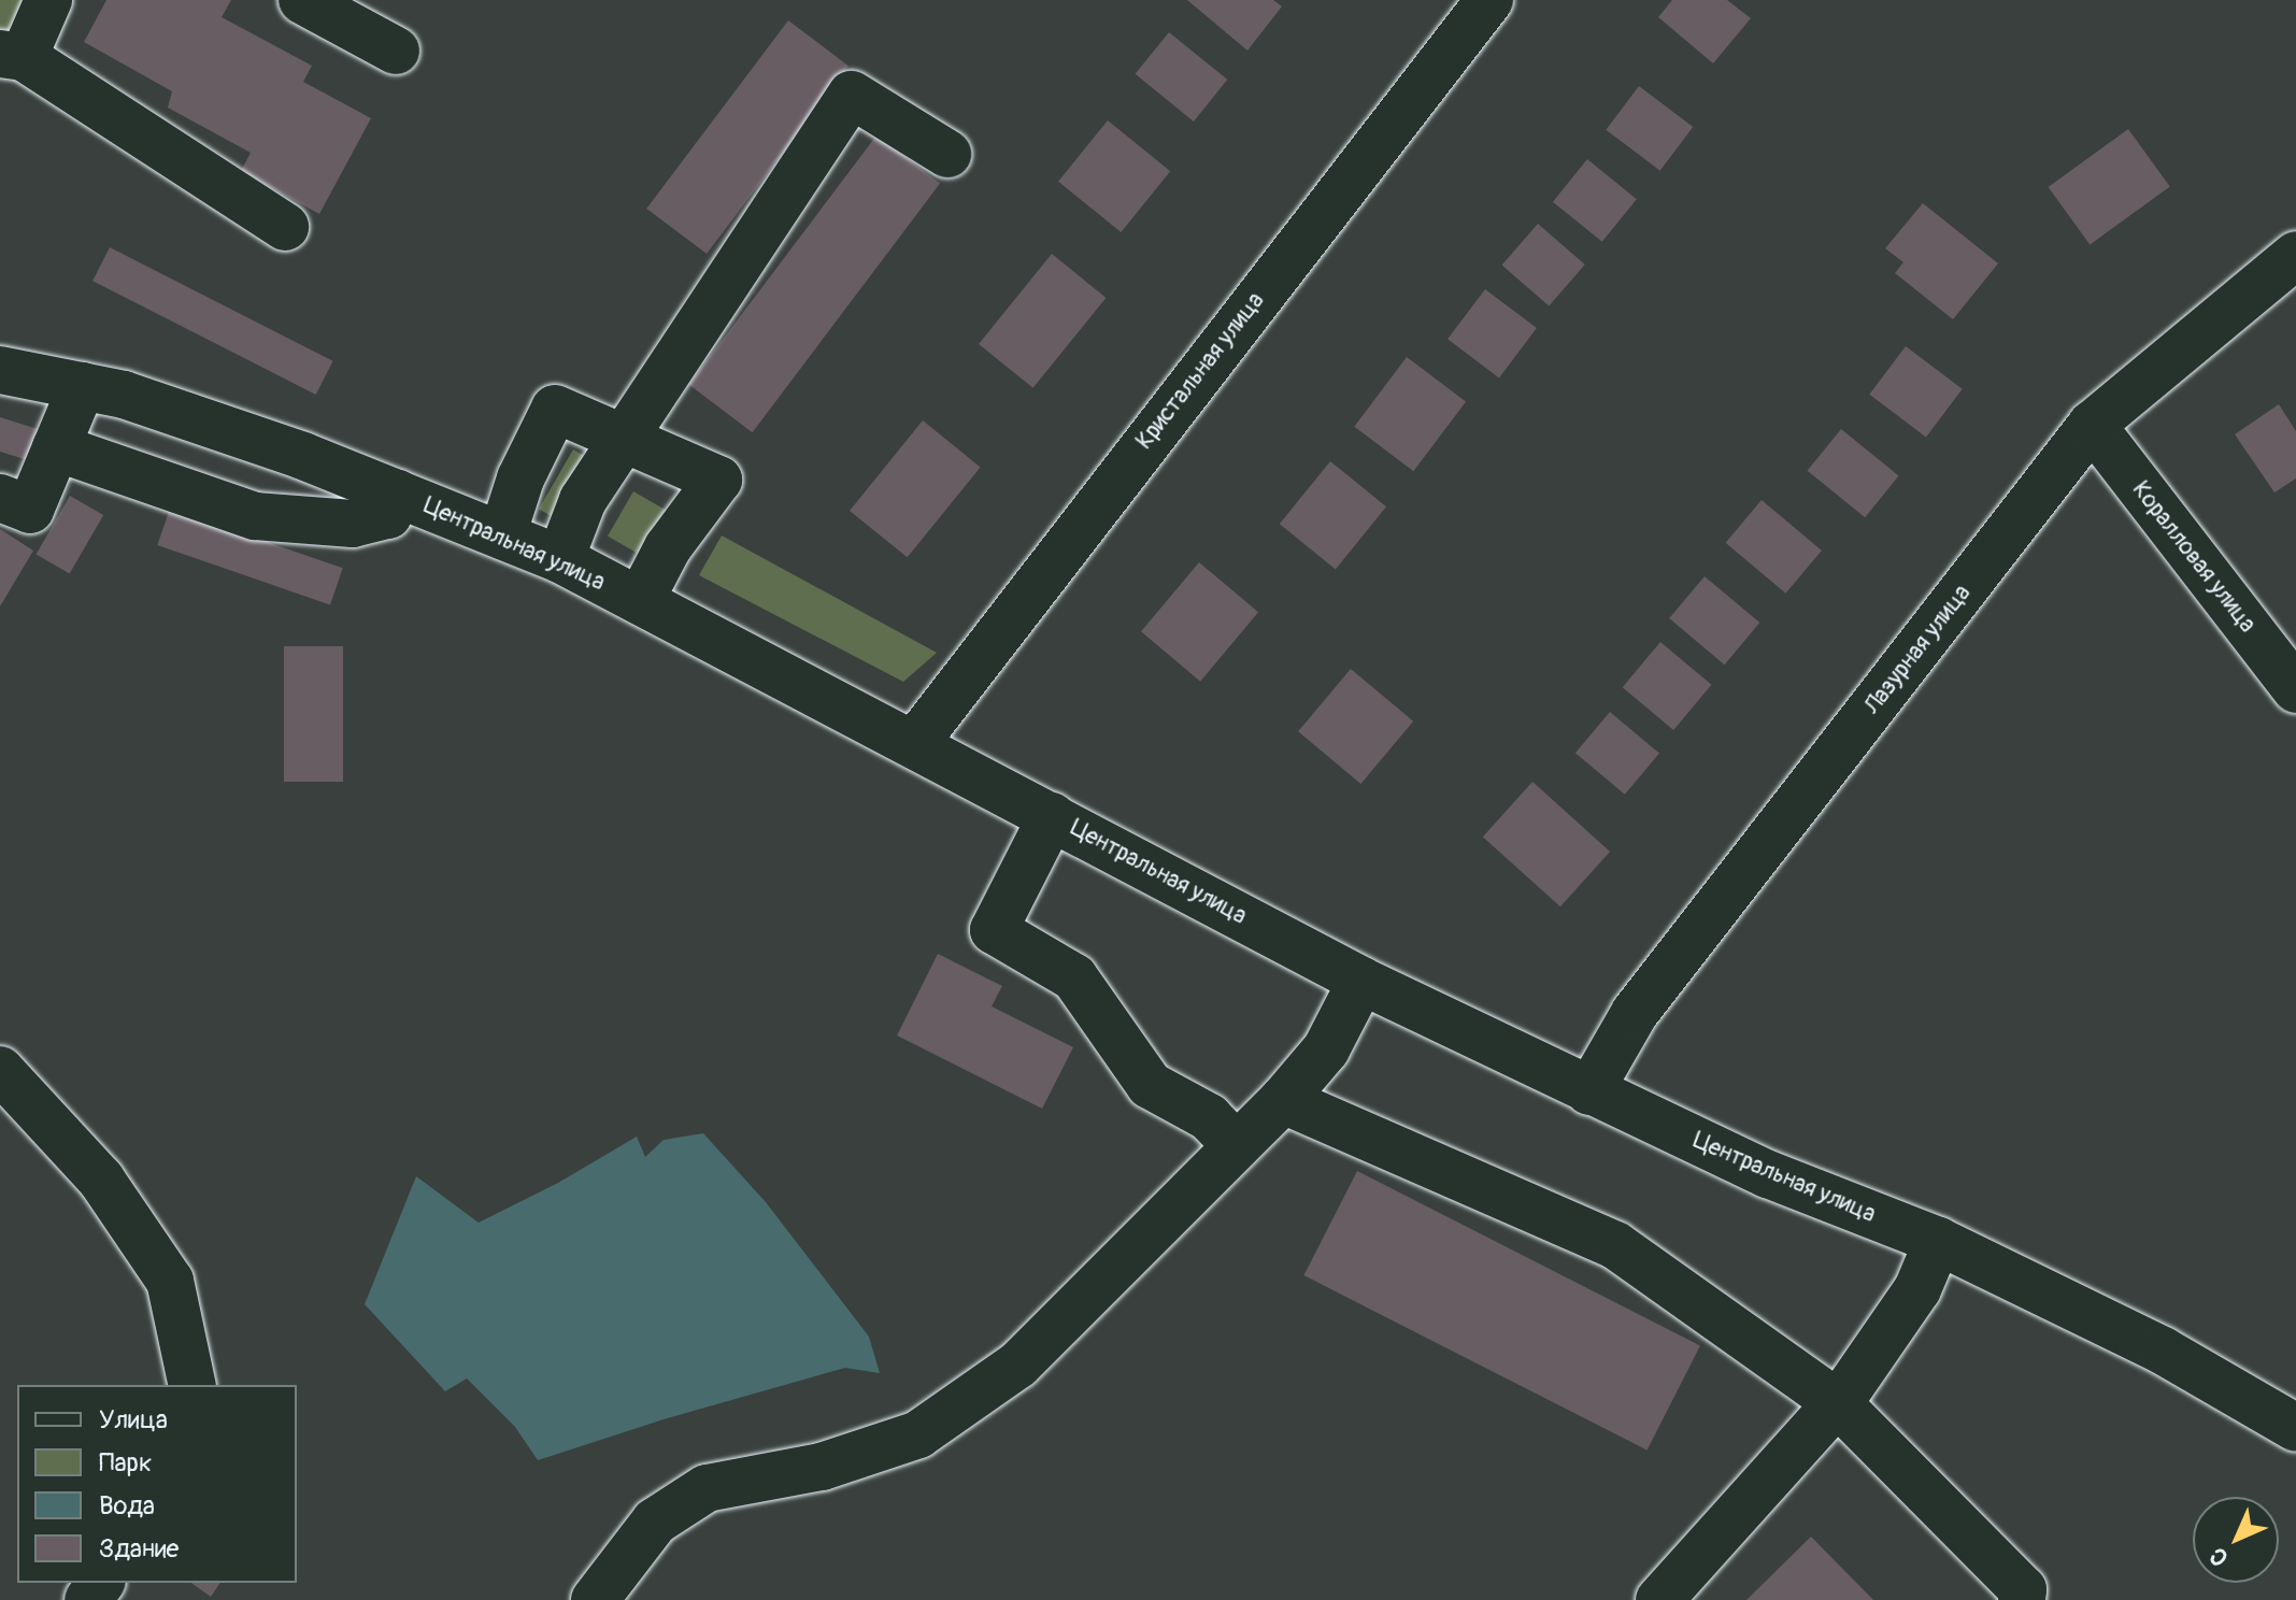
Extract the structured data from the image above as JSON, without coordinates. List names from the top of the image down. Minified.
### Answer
{"streets":{"street":["Кристальная улица","Центральная улица","Коралловая улица","Лазурная улица"]},"crossings":[["Кристальная улица","Центральная улица"],["Центральная улица","Лазурная улица"],["Коралловая улица","Лазурная улица"]],"legend":["Улица","Парк","Вода","Здание"],"north":"bottom left"}
